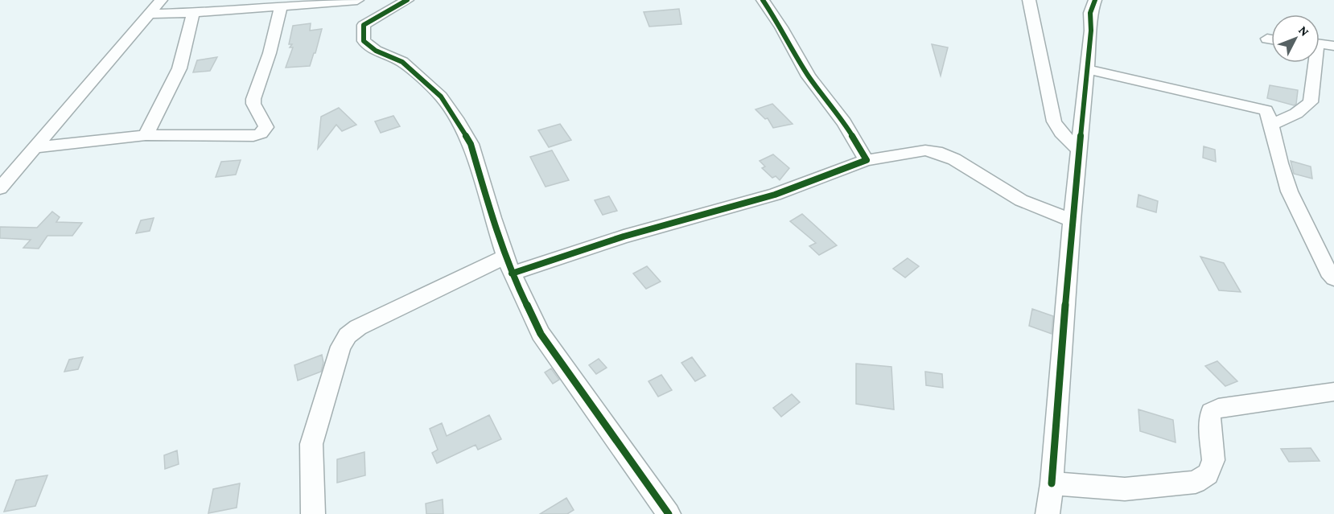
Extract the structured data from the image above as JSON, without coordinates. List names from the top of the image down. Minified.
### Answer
{"north":"top right"}
